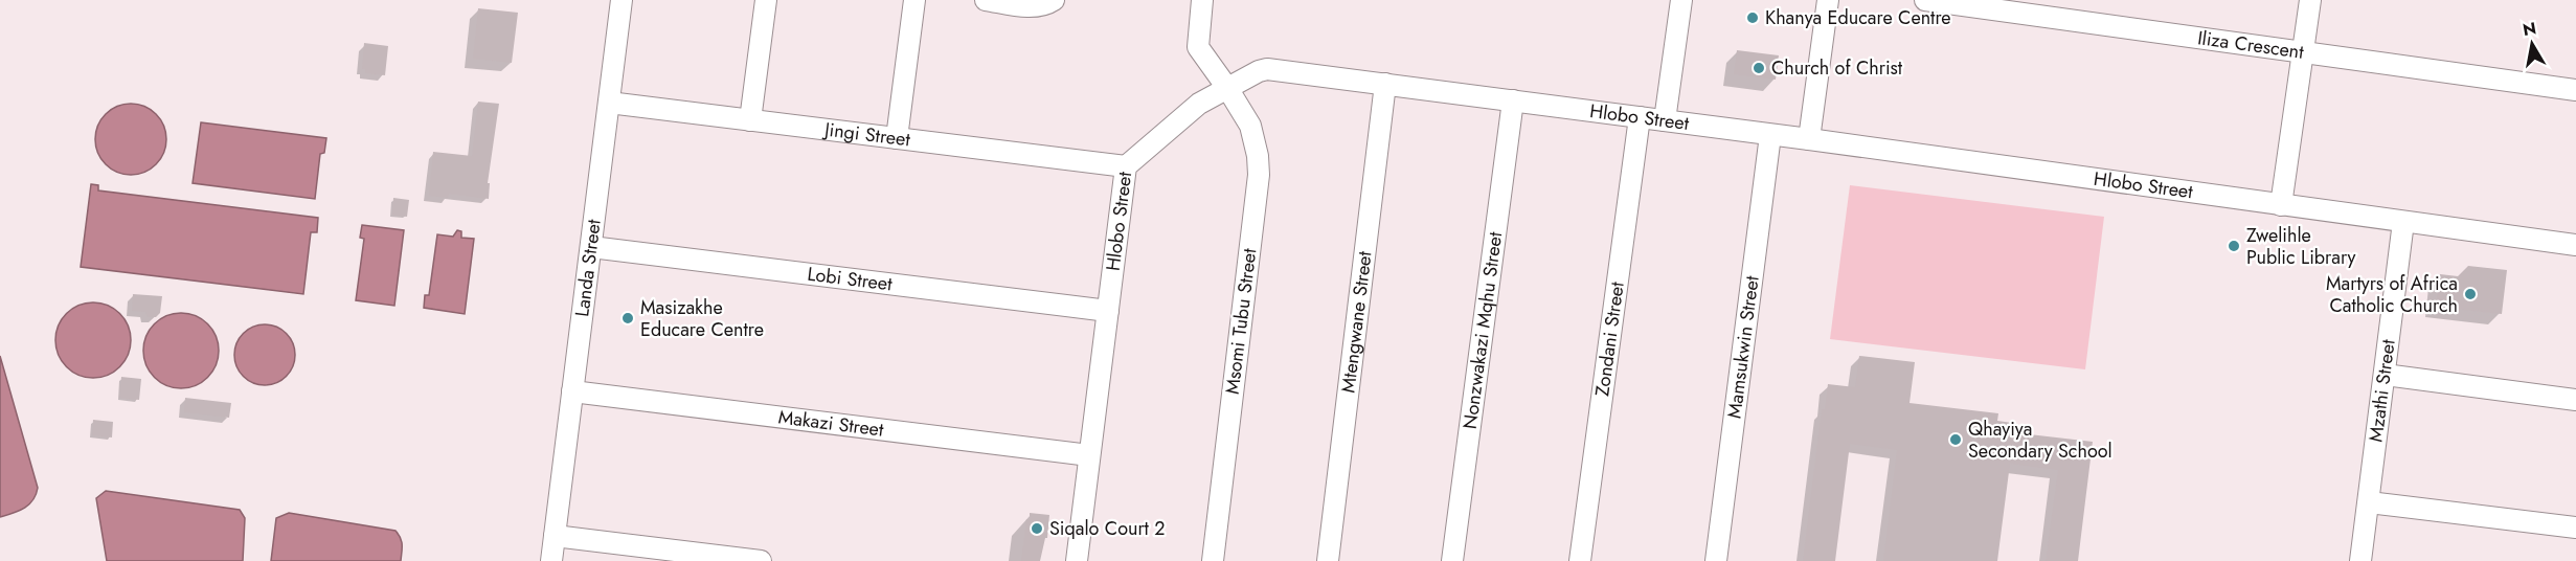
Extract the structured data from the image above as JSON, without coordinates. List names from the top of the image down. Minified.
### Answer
{"streets":{"street":["Iliza Crescent","Hlobo Street","Jingi Street","Landa Street","Lobi Street","Msomi Tubu Street","Mtengwane Street","Nonzwakazi Mqhu Street","Zondani Street","Mamsukwin Street","Mzathi Street","Makazi Street"]},"crossings":[["Hlobo Street","Jingi Street"],["Hlobo Street","Lobi Street"],["Hlobo Street","Msomi Tubu Street"],["Hlobo Street","Mtengwane Street"],["Hlobo Street","Nonzwakazi Mqhu Street"],["Hlobo Street","Zondani Street"],["Hlobo Street","Mamsukwin Street"],["Hlobo Street","Mzathi Street"],["Hlobo Street","Makazi Street"],["Jingi Street","Landa Street"],["Landa Street","Lobi Street"],["Landa Street","Makazi Street"]],"places":["Khanya Educare Centre","Church of Christ","Zwelihle Public Library","Martyrs of Africa Catholic Church","Masizakhe Educare Centre","Qhayiya Secondary School","Siqalo Court 2"],"north":"top"}
